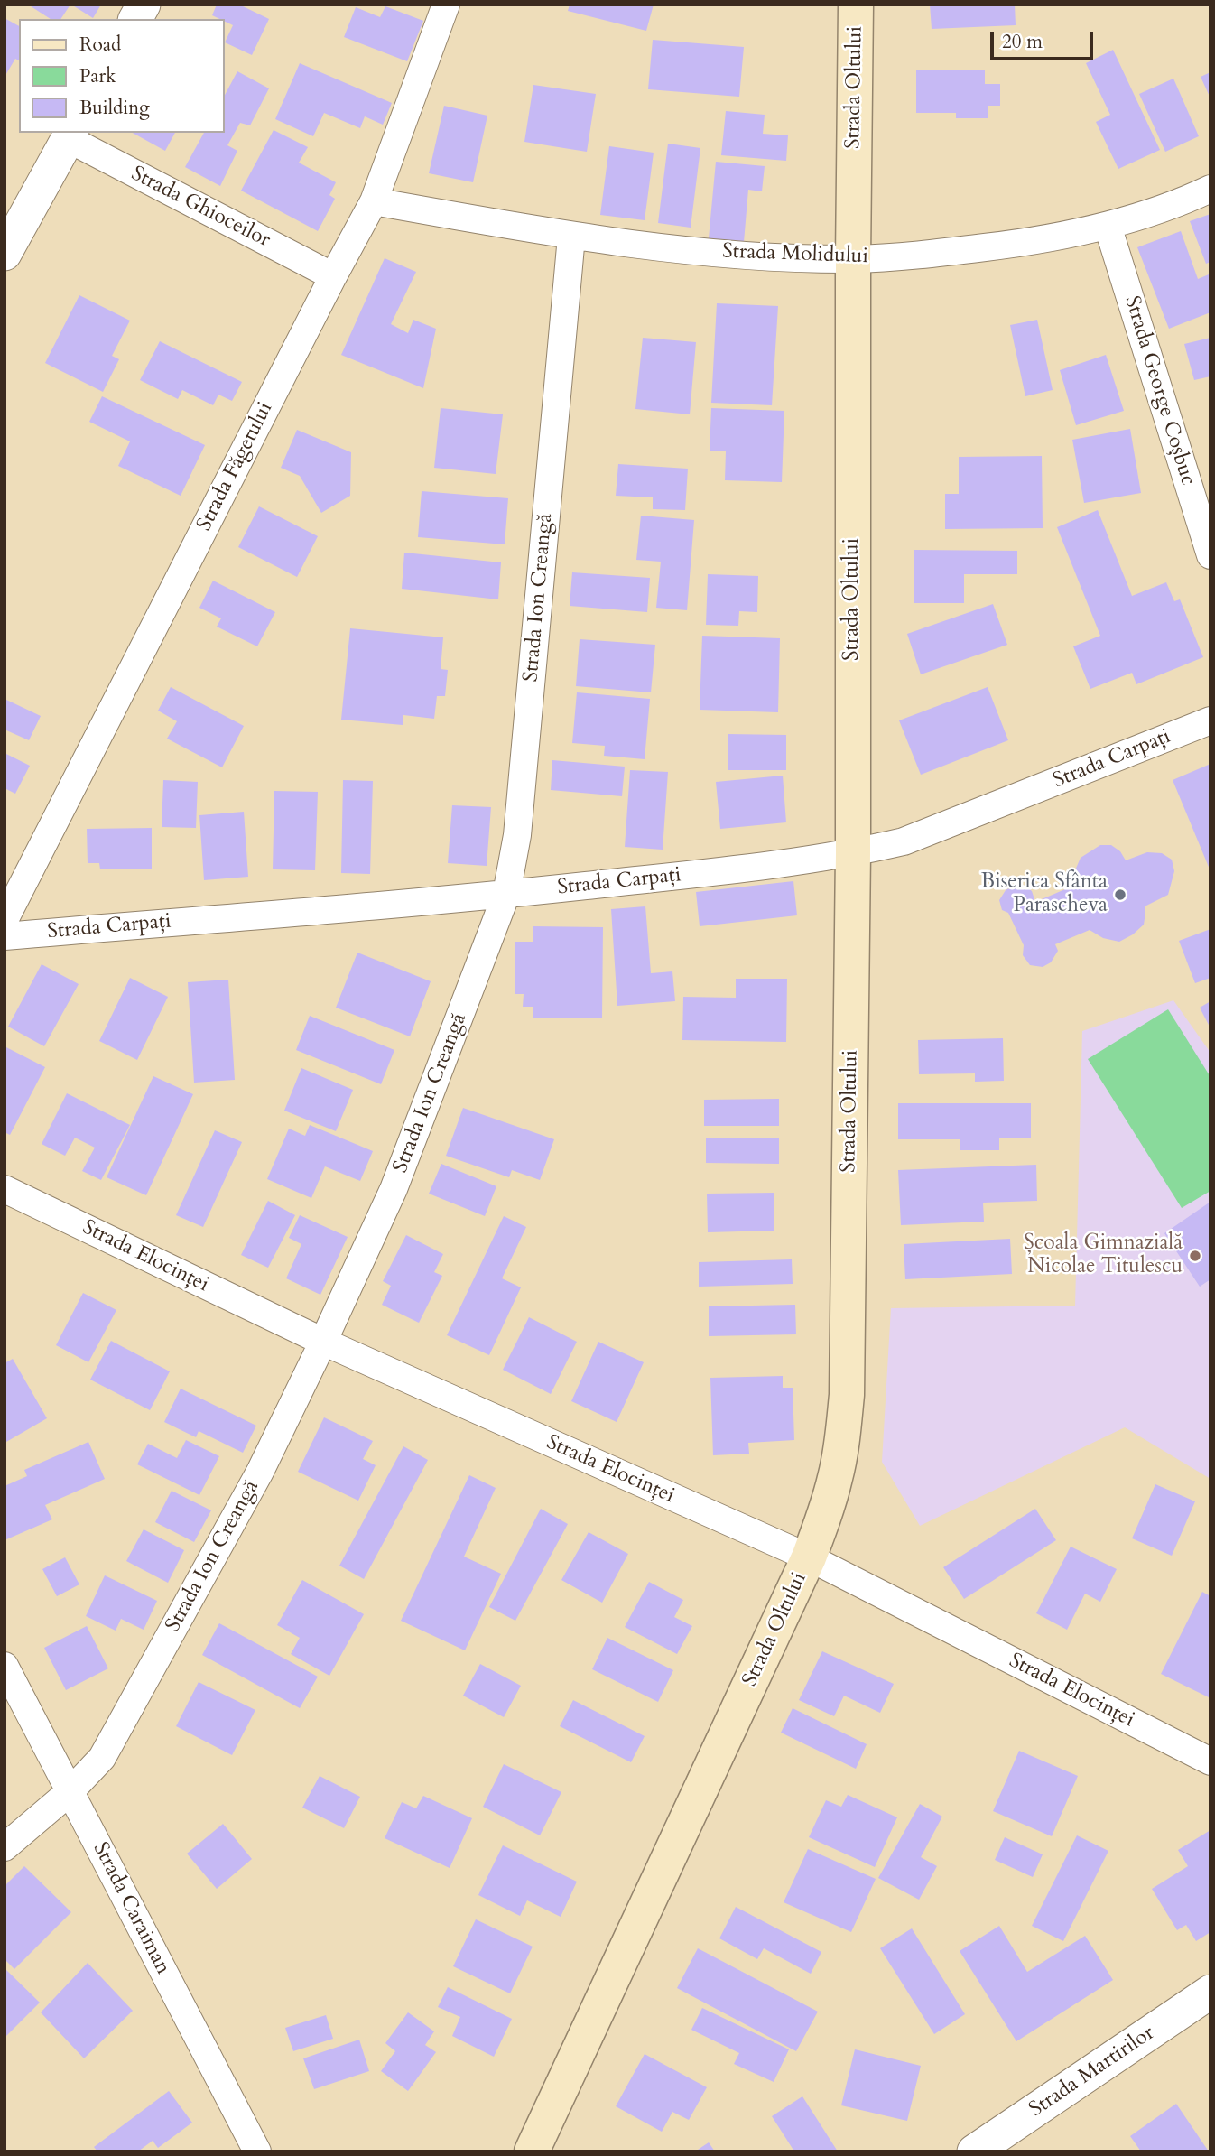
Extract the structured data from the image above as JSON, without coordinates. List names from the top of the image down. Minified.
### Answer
{"streets":{"main road":["Strada Oltului"],"street":["Strada Ghioceilor","Strada Molidului","Strada George Coșbuc","Strada Făgetului","Strada Ion Creangă","Strada Carpați","Strada Elocinței","Strada Caraiman","Strada Martirilor"]},"crossings":[["Strada Oltului","Strada Molidului"],["Strada Oltului","Strada Carpați"],["Strada Oltului","Strada Elocinței"],["Strada Ghioceilor","Strada Făgetului"],["Strada Molidului","Strada George Coșbuc"],["Strada Molidului","Strada Făgetului"],["Strada Molidului","Strada Ion Creangă"],["Strada Ion Creangă","Strada Carpați"],["Strada Ion Creangă","Strada Elocinței"],["Strada Ion Creangă","Strada Caraiman"]],"places":["Biserica Sfânta Parascheva","Școala Gimnazială Nicolae Titulescu"],"legend":["Road","Park","Building"],"scale_bar":"20 m"}
